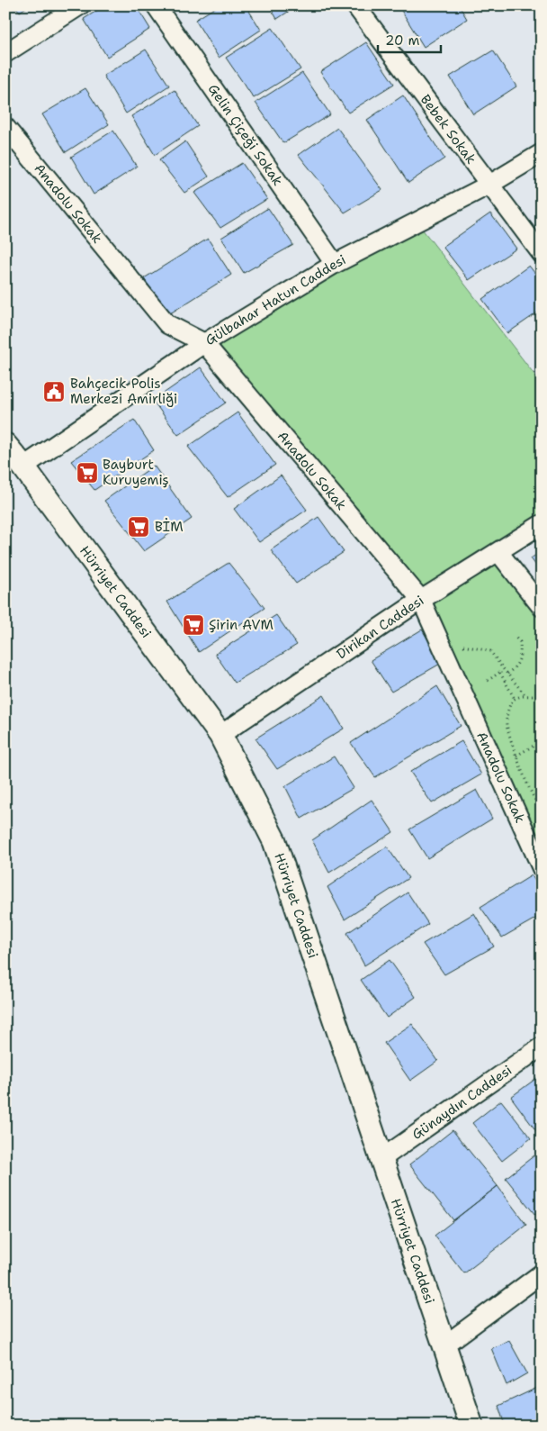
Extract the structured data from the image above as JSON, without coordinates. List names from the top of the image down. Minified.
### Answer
{"streets":{"street":["Bebek Sokak","Gelin Çiçeği Sokak","Anadolu Sokak","Gülbahar Hatun Caddesi","Hürriyet Caddesi","Dirikan Caddesi","Günaydın Caddesi"]},"crossings":[["Bebek Sokak","Gülbahar Hatun Caddesi"],["Gelin Çiçeği Sokak","Gülbahar Hatun Caddesi"],["Anadolu Sokak","Gülbahar Hatun Caddesi"],["Anadolu Sokak","Dirikan Caddesi"],["Gülbahar Hatun Caddesi","Hürriyet Caddesi"],["Hürriyet Caddesi","Dirikan Caddesi"],["Hürriyet Caddesi","Günaydın Caddesi"]],"places":{"public building":["Bahçecik Polis Merkezi Amirliği"],"supermarket":["Bayburt Kuruyemiş","BİM","Şirin AVM"]},"scale_bar":"20 m"}
